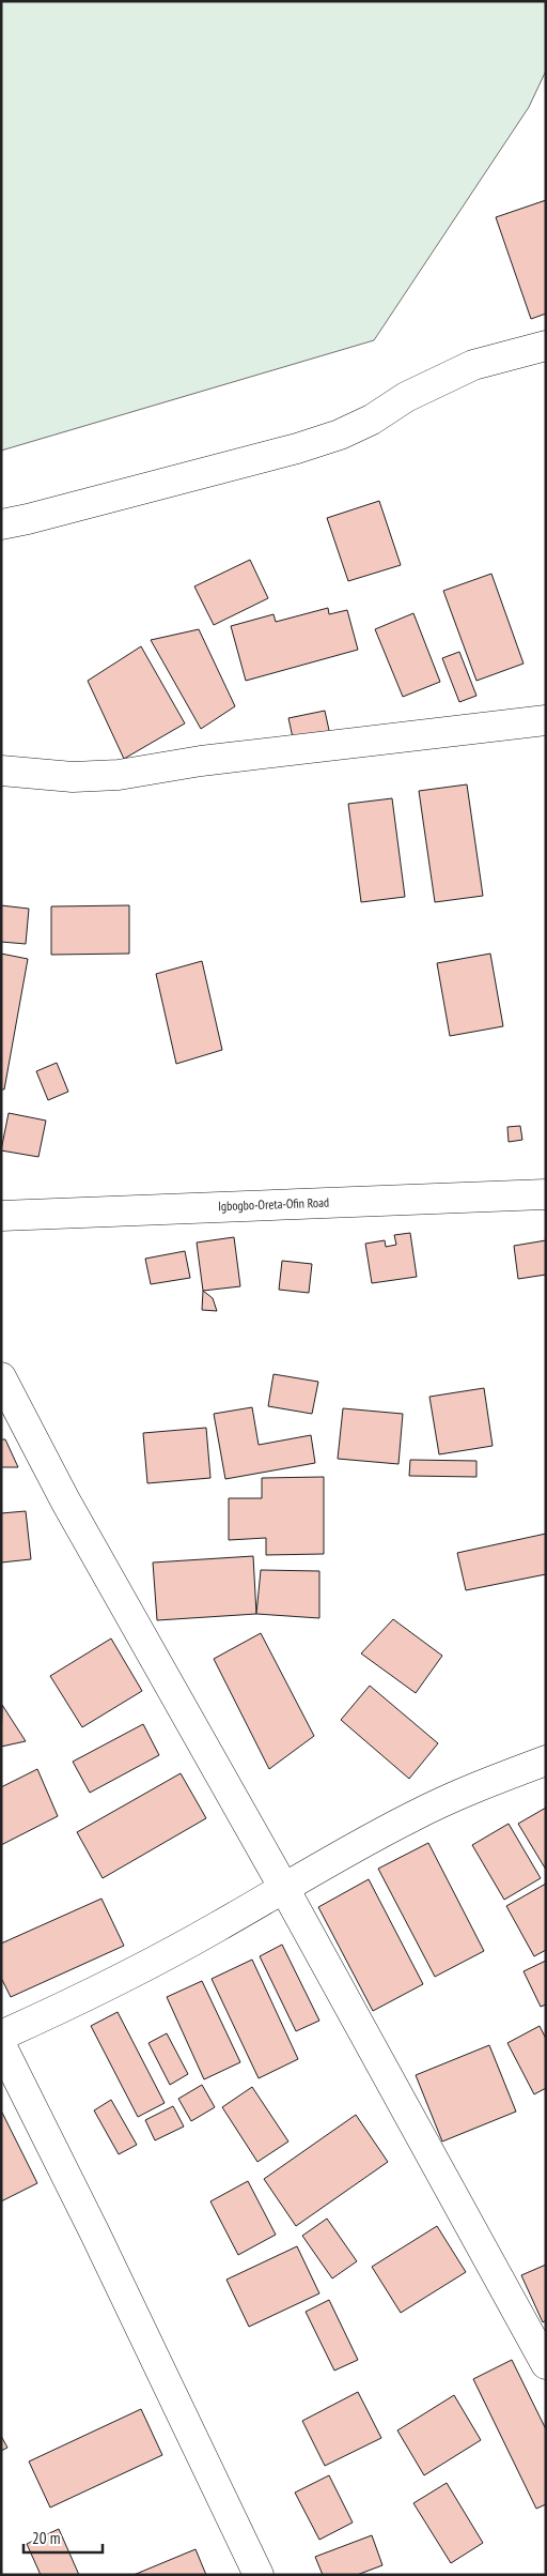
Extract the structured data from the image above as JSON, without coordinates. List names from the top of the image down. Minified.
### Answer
{"streets":{"street":["Igbogbo-Oreta-Ofin Road"]},"scale_bar":"20 m"}
